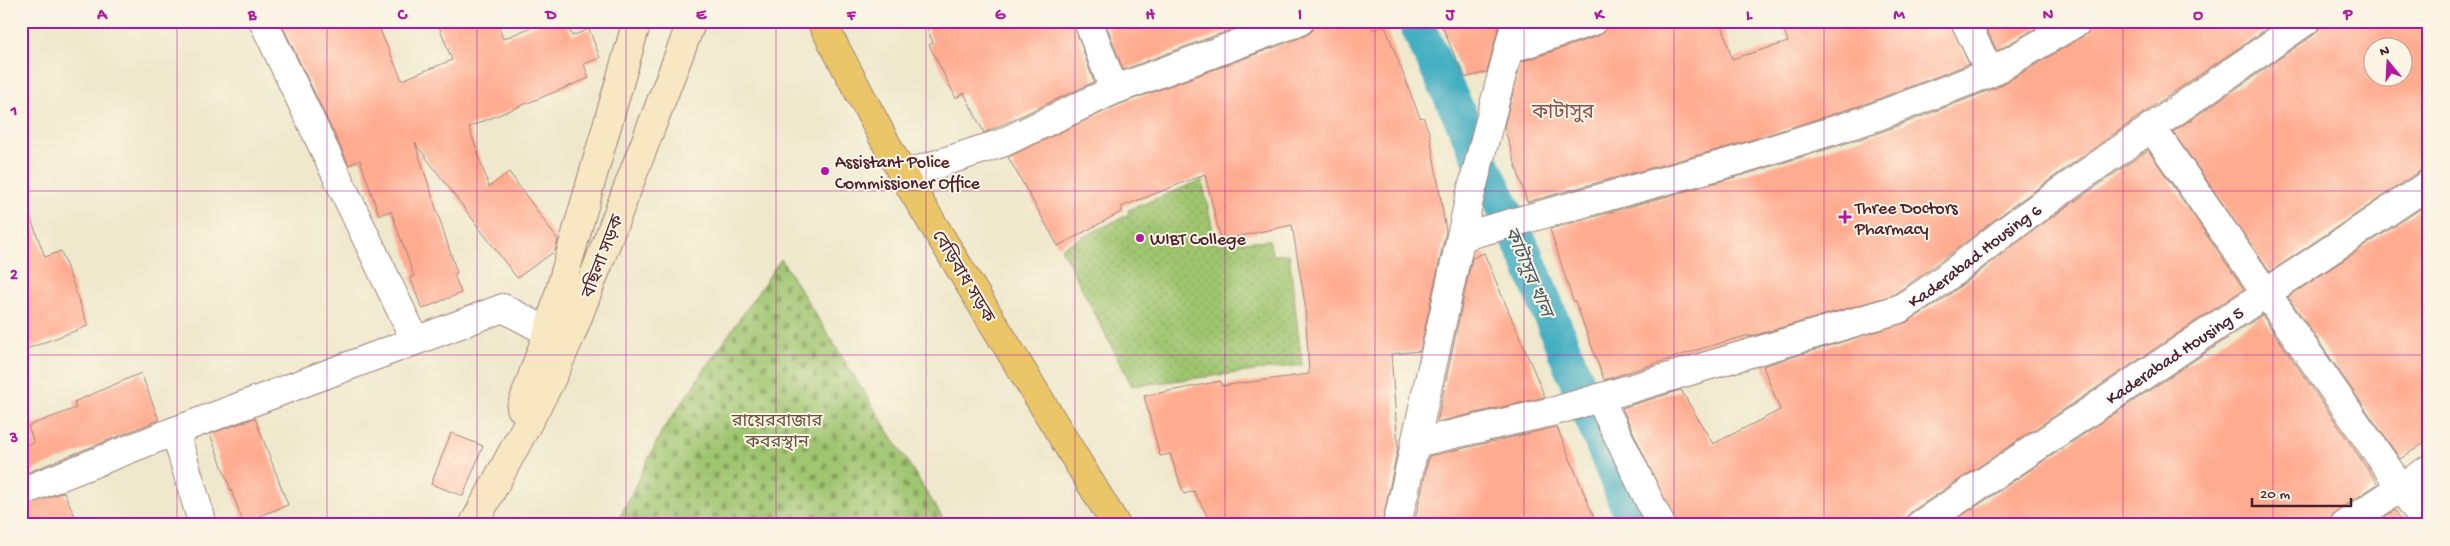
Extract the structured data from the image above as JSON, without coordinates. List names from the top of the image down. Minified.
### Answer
{"streets":{"highway":["বেড়িবাধ সড়ক"],"main road":["বছিলা সড়ক"],"street":["Kaderabad Housing 6","Kaderabad Housing 5"]},"districts":["কাটাসুর"],"water":["কাটাসুর খাল"],"parks":["রায়েরবাজার কবরস্থান"],"places":{"other":["Assistant Police Commissioner Office","WIBT College"],"health":["Three Doctors Pharmacy"]},"scale_bar":"20 m","north":"top","grid":{"columns":["A","B","C","D","E","F","G","H","I","J","K","L","M","N","O","P"],"rows":["1","2","3"]}}
